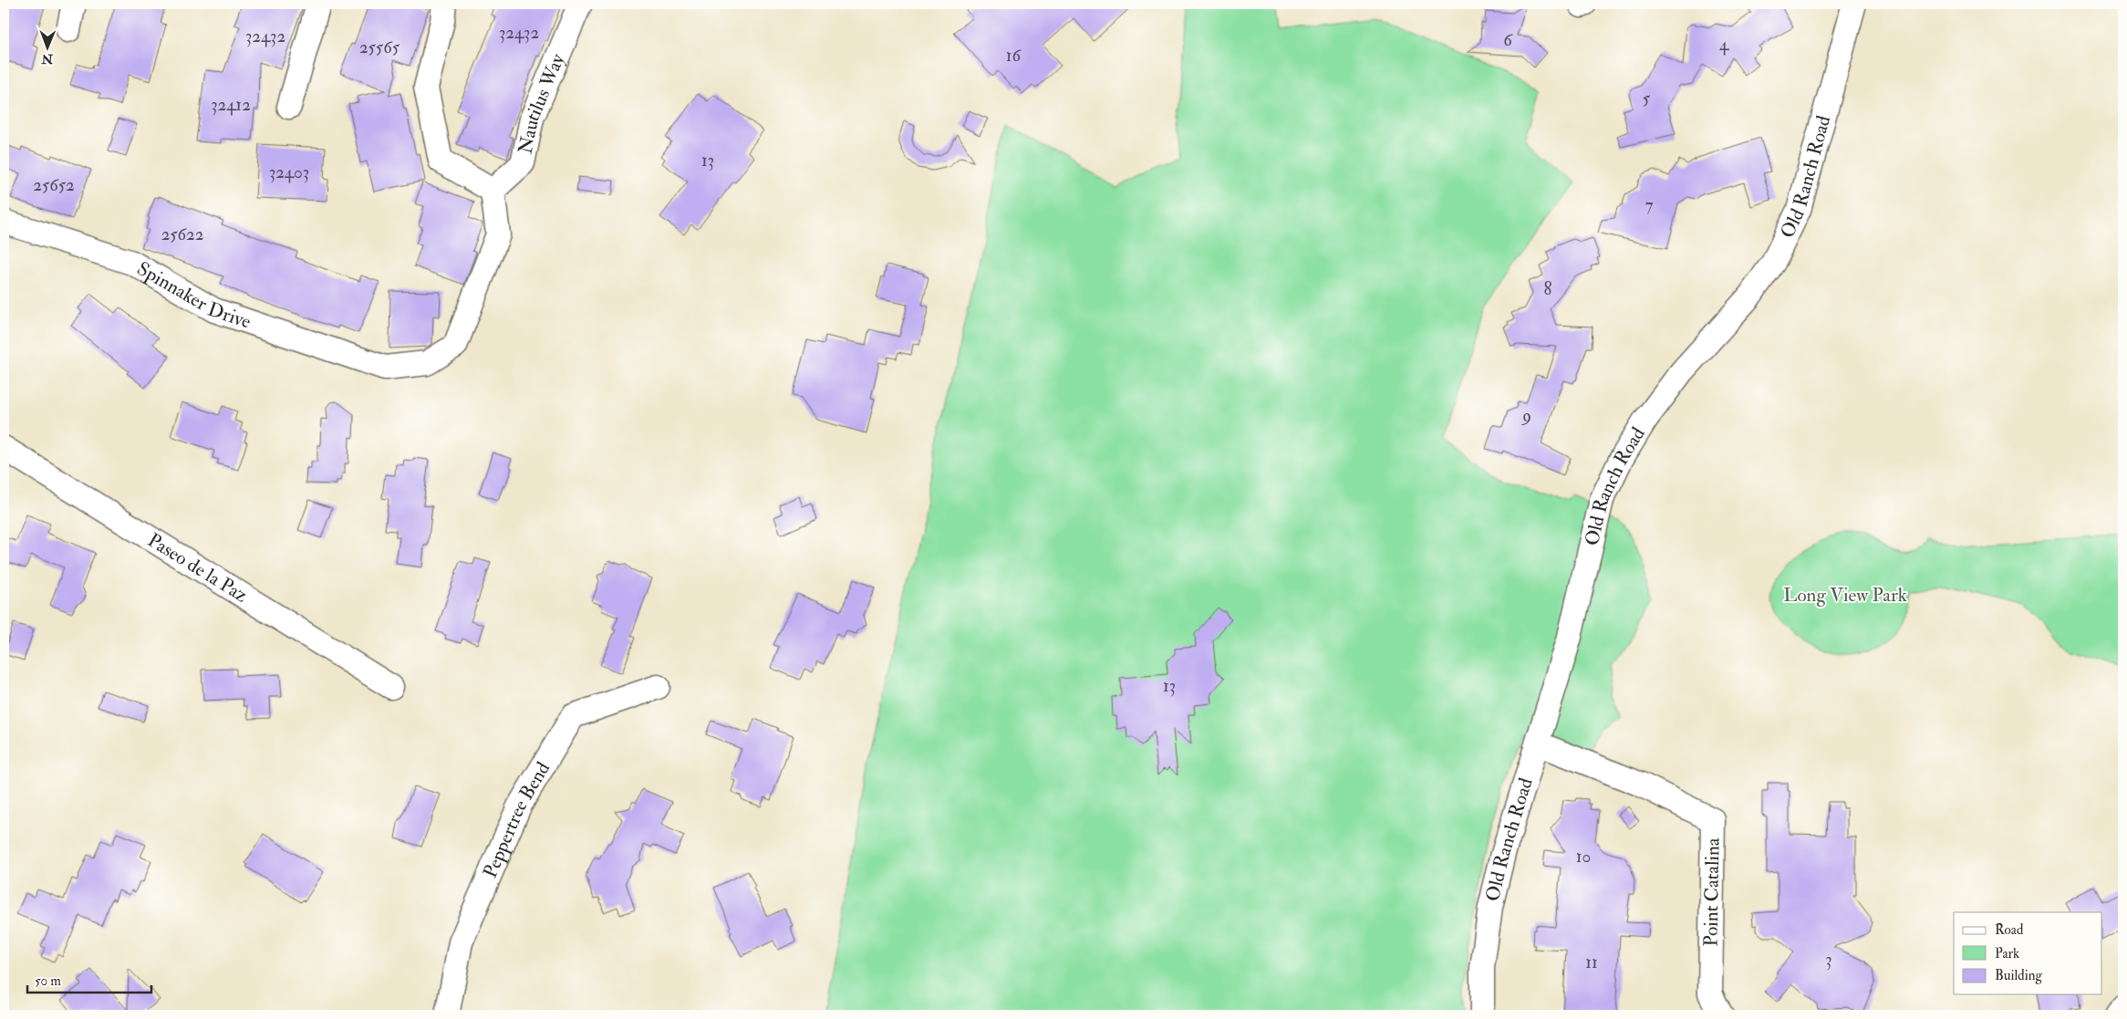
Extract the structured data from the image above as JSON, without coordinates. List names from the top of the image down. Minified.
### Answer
{"streets":{"street":["Nautilus Way","Old Ranch Road","Spinnaker Drive","Paseo de la Paz","Peppertree Bend","Point Catalina"]},"crossings":[["Nautilus Way","Spinnaker Drive"],["Old Ranch Road","Point Catalina"]],"parks":["Long View Park"],"house_numbers":["32432","32432","6","4","25565","16","5","32412","13","32403","25652","7","25622","8","9","13","10","3","11"],"legend":["Road","Park","Building"],"scale_bar":"50 m","north":"bottom"}
